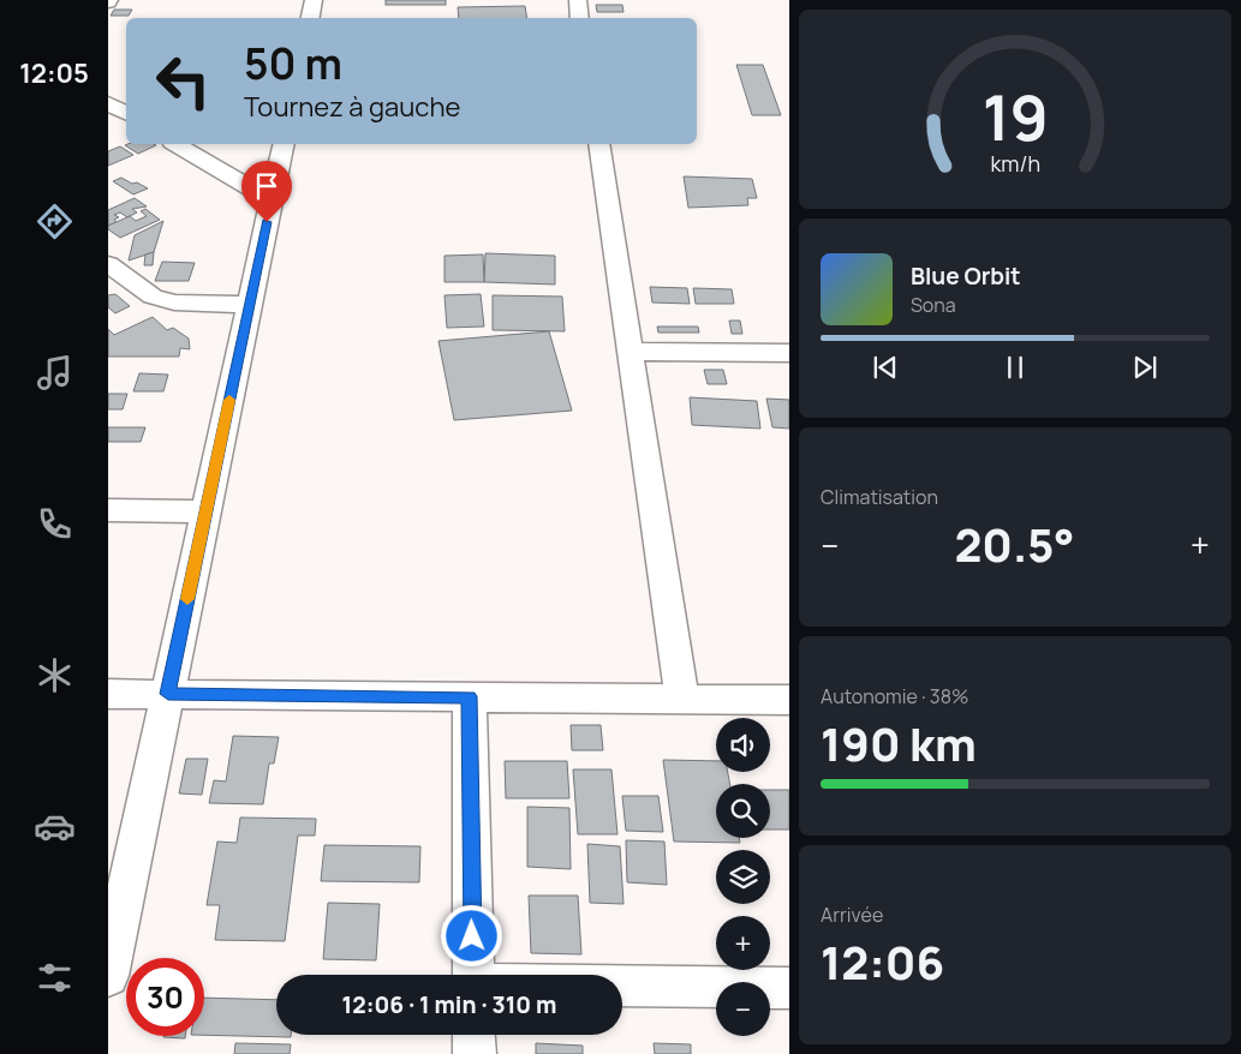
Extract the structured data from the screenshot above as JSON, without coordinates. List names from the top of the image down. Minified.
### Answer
{"page":{"tabs":"12:05","turn":["50 m","Tournez à gauche"],"song":["Blue Orbit","Sona"],"tile":["Climatisation",["Autonomie · 38%","190 km"],["Arrivée","12:06"]],"heat":["−","20.5°","+"],"map_buttons":["+","−"],"limit":"30","trip":"12:06 · 1 min · 310 m","gauge":["19","km/h"]}}
